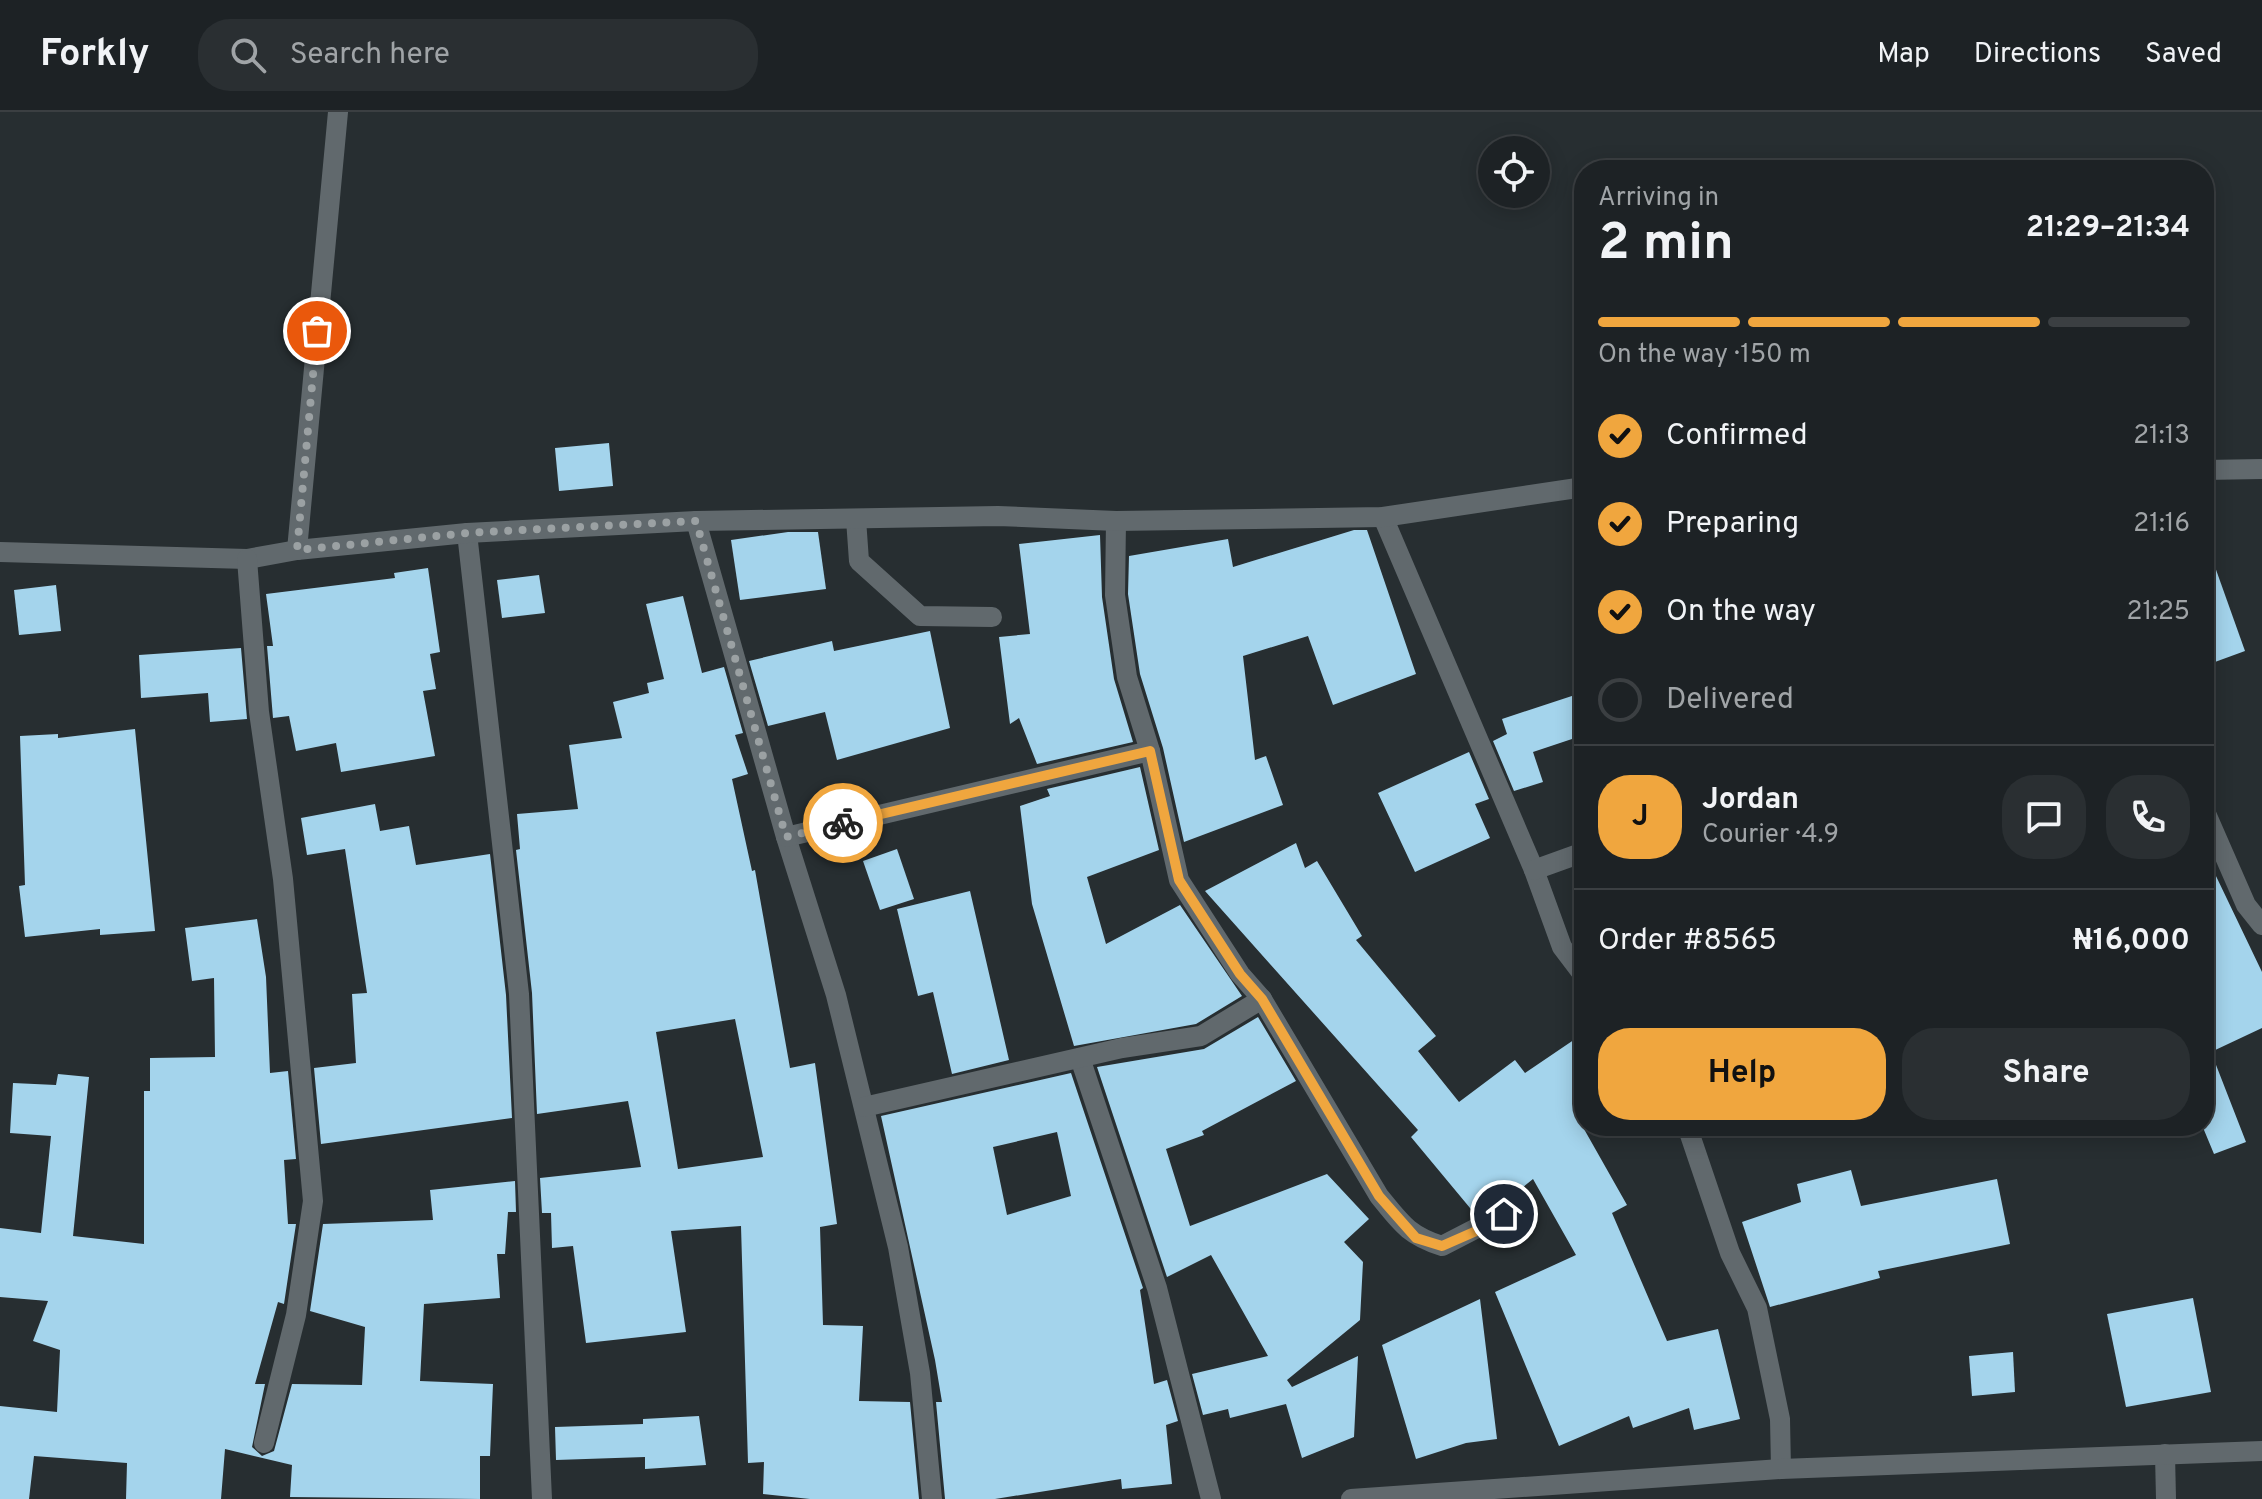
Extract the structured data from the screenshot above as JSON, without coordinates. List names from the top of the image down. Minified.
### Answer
{"page":{"header":"Forkly","search":"Search here","nav":["Map","Directions","Saved"],"heading":["2 min","Arriving in","21:29–21:34"],"panel":["Jordan","Courier · 4.9","Order #8565","₦16,000"],"bar":"On the way · 150 m","list":[["Confirmed","21:13"],["Preparing","21:16"],["On the way","21:25"],"Delivered"],"round":"J","buttons":["Help","Share"]}}
